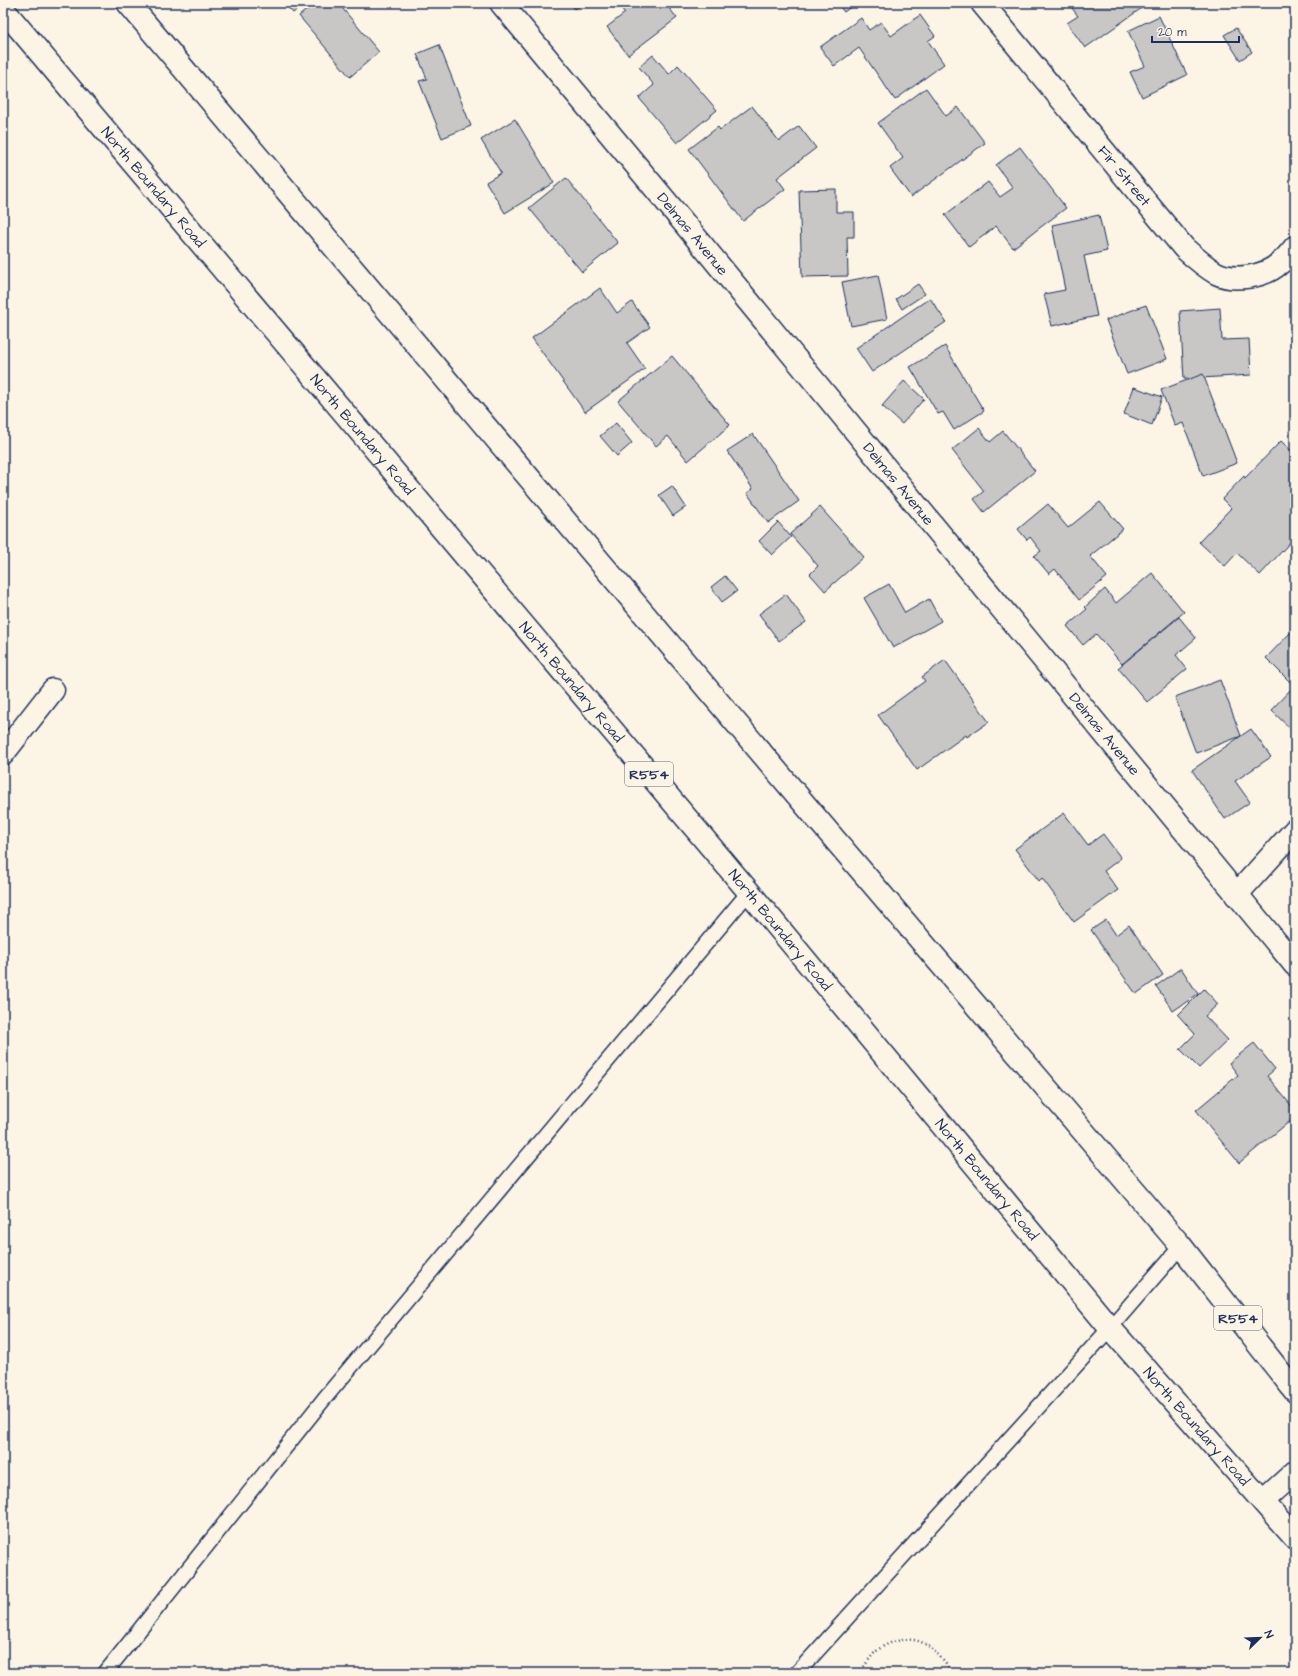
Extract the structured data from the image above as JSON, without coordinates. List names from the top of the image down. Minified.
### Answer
{"streets":{"main road":["Fir Street","North Boundary Road","Delmas Avenue","R554"]},"scale_bar":"20 m","north":"top right"}
